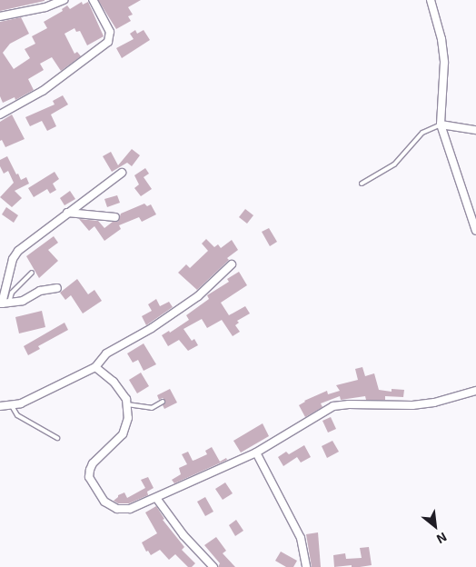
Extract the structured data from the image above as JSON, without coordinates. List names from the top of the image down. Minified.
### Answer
{"north":"bottom right"}
